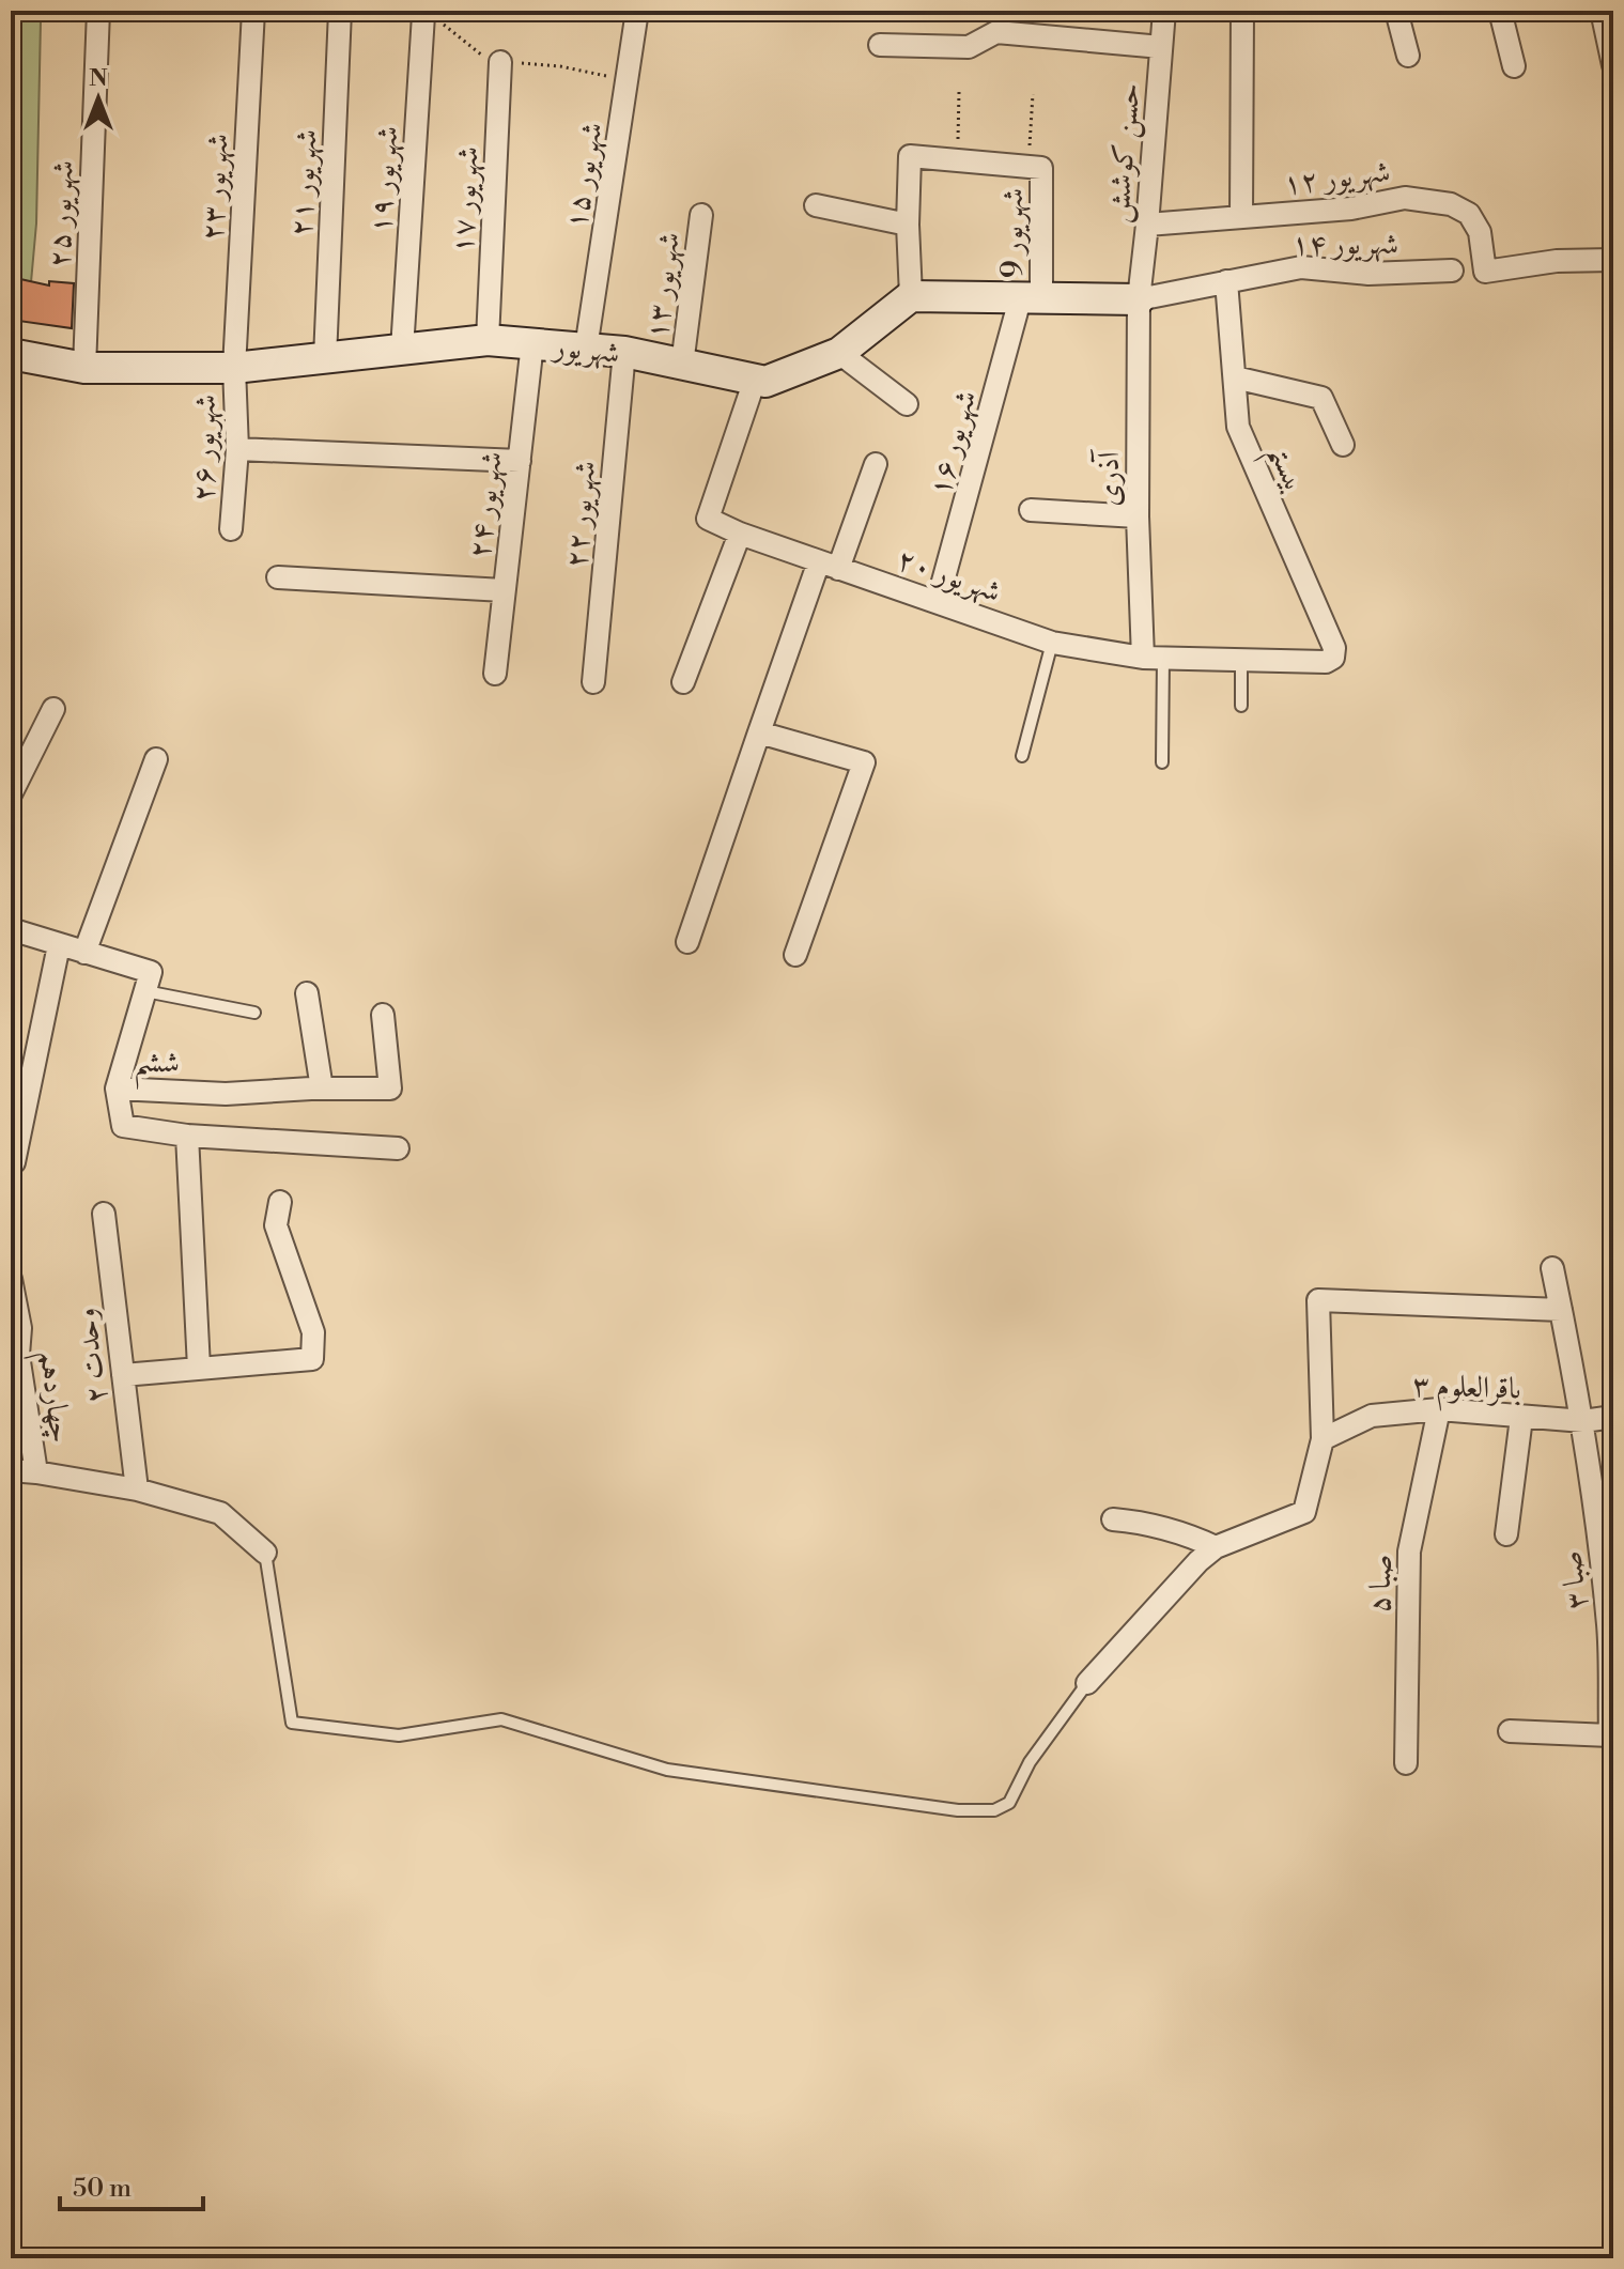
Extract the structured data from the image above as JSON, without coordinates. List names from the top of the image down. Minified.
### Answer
{"streets":{"street":["حسن کوشش","شهریور ۱۵","شهریور ۱۲","شهریور ۱۹","شهریور ۲۱","شهریور ۲۳","شهریور ۱۷","شهریور ۲۵","شهریور 9","شهریور ۱۴","شهریور ۱۳","شهریور","شهریور ۱۶","شهریور ۲۶","بیستم","آذری","شهریور ۲۴","شهریور ۲۲","شهریور ۲۰","ششم","وحدت ۲","باقرالعلوم ۳","چهاردهم","صبا ۳","صبا ۵"]},"crossings":[["حسن کوشش","شهریور ۱۲"],["حسن کوشش","شهریور ۱۴"],["حسن کوشش","آذری"],["شهریور ۱۵","شهریور"],["شهریور ۱۹","شهریور"],["شهریور ۲۱","شهریور"],["شهریور ۲۳","شهریور"],["شهریور ۲۳","شهریور ۲۶"],["شهریور ۱۷","شهریور"],["شهریور ۲۵","شهریور"],["شهریور 9","شهریور ۱۶"],["شهریور ۱۴","بیستم"],["شهریور ۱۴","آذری"],["شهریور ۱۳","شهریور"],["شهریور","شهریور ۲۶"],["شهریور","شهریور ۲۴"],["شهریور","شهریور ۲۲"],["شهریور","شهریور ۲۰"],["شهریور ۱۶","شهریور ۲۰"],["بیستم","شهریور ۲۰"],["آذری","شهریور ۲۰"],["باقرالعلوم ۳","صبا ۳"],["باقرالعلوم ۳","صبا ۵"]],"scale_bar":"50 m","north":"top"}
